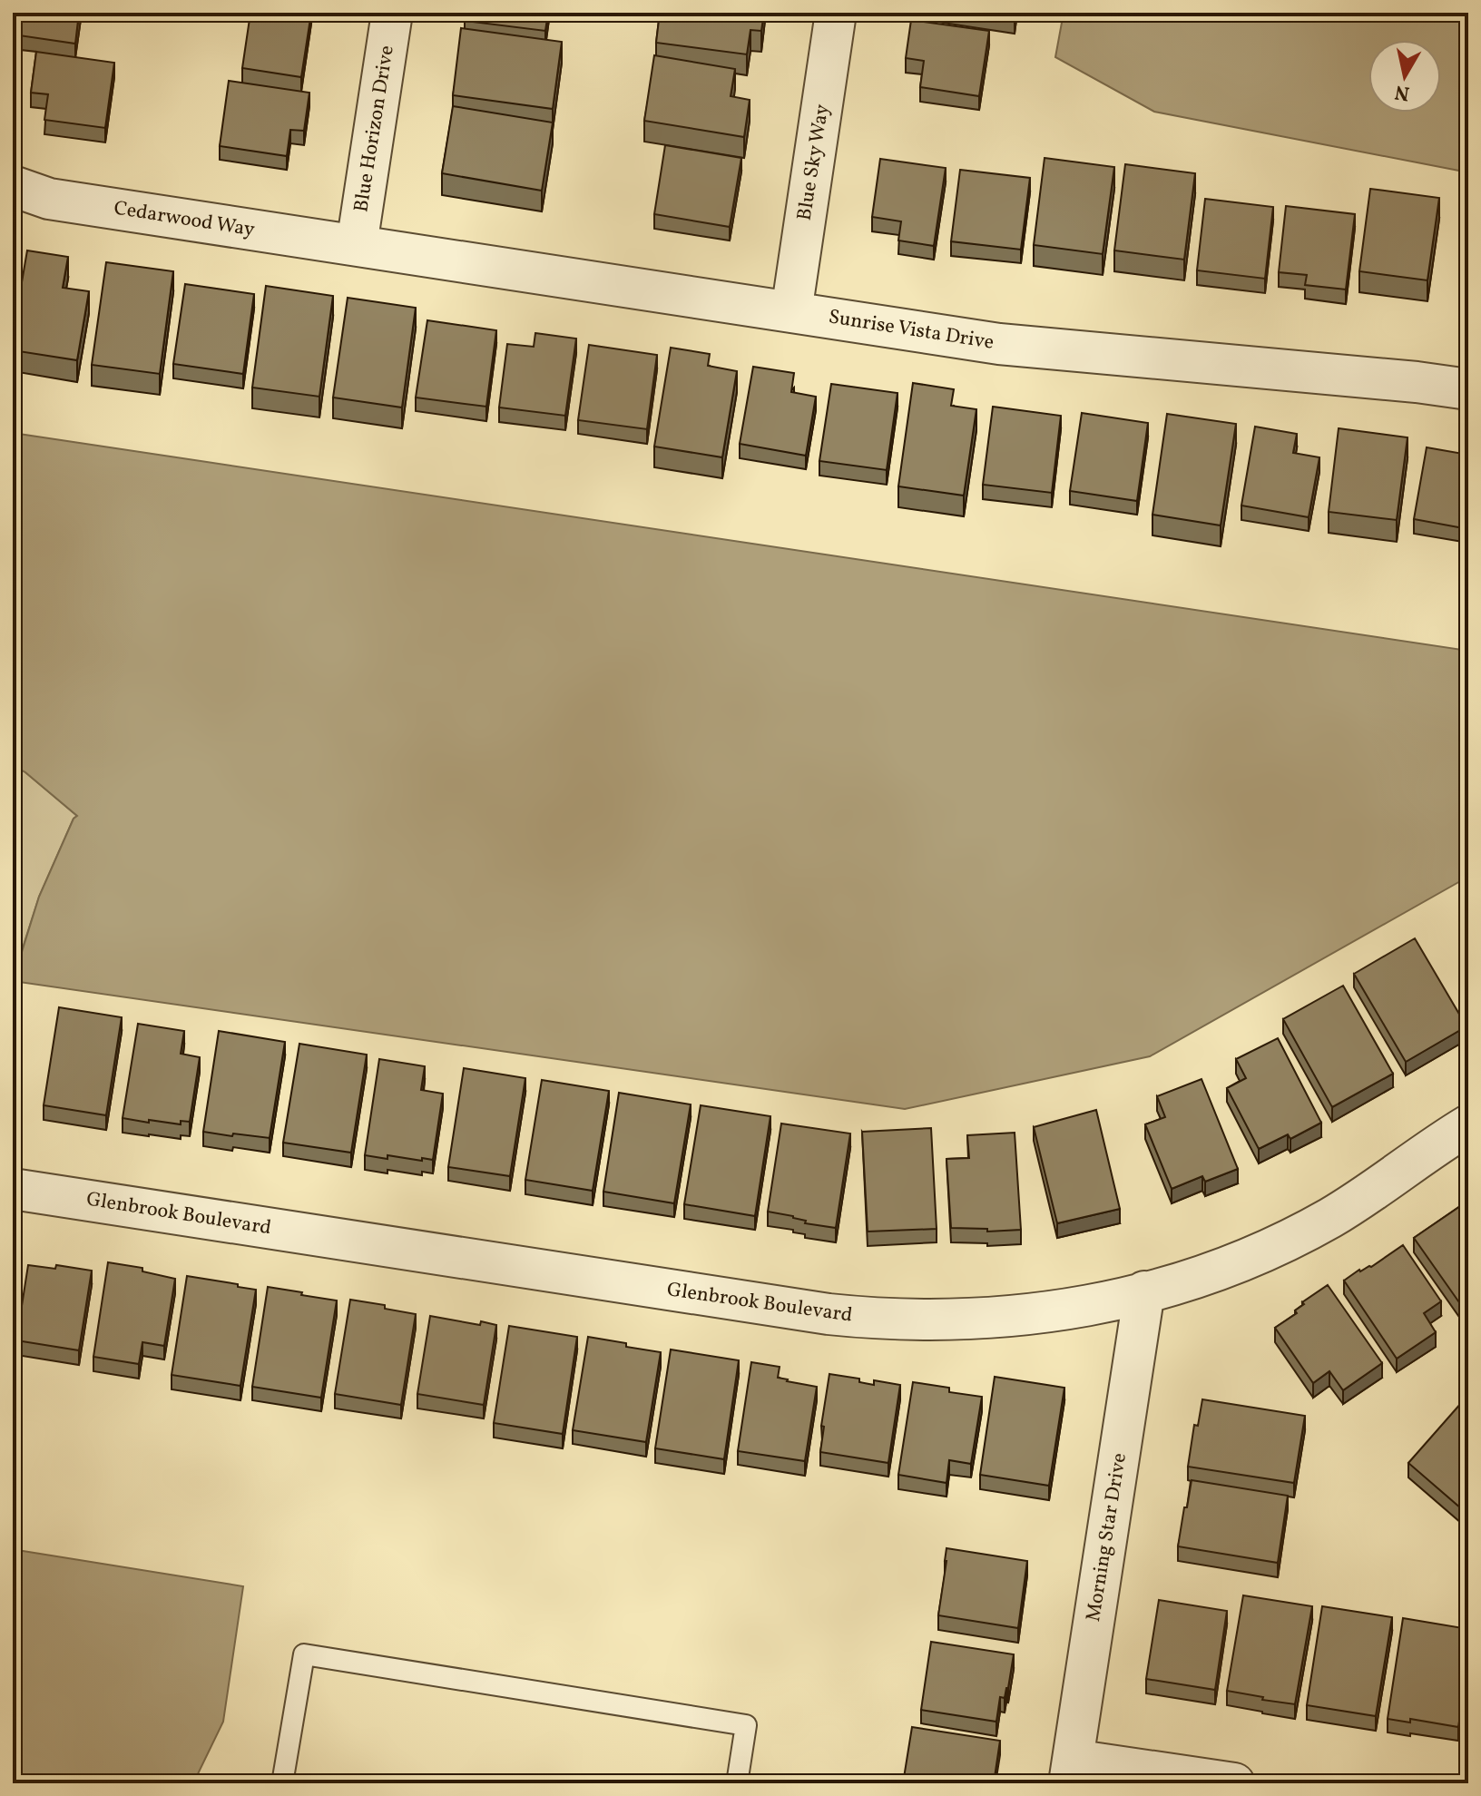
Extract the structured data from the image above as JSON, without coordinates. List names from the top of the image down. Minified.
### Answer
{"streets":{"street":["Blue Horizon Drive","Blue Sky Way","Cedarwood Way","Sunrise Vista Drive","Glenbrook Boulevard","Morning Star Drive"]},"crossings":[["Blue Horizon Drive","Cedarwood Way"],["Blue Horizon Drive","Sunrise Vista Drive"],["Blue Sky Way","Sunrise Vista Drive"],["Cedarwood Way","Sunrise Vista Drive"],["Glenbrook Boulevard","Morning Star Drive"]],"north":"bottom"}
